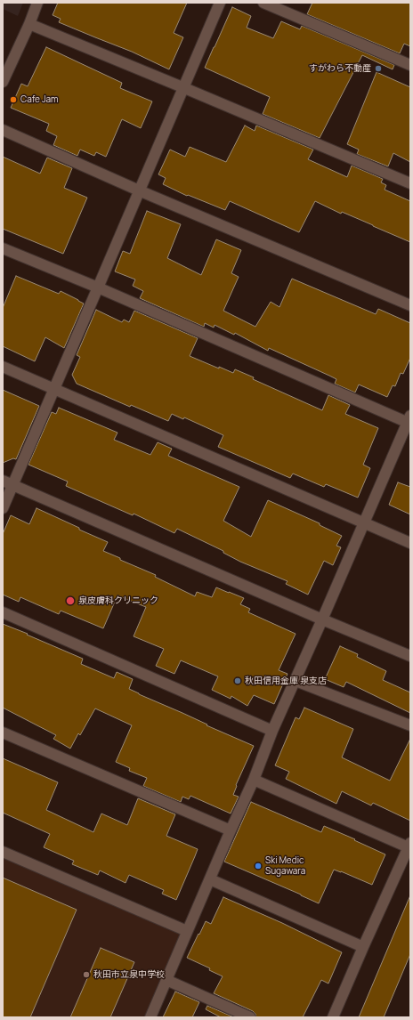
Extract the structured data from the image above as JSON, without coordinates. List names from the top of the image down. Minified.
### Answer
{"places":["すがわら不動産","Cafe Jam","泉皮膚科クリニック","秋田信用金庫 泉支店","Ski Medic Sugawara","秋田市立泉中学校"]}
